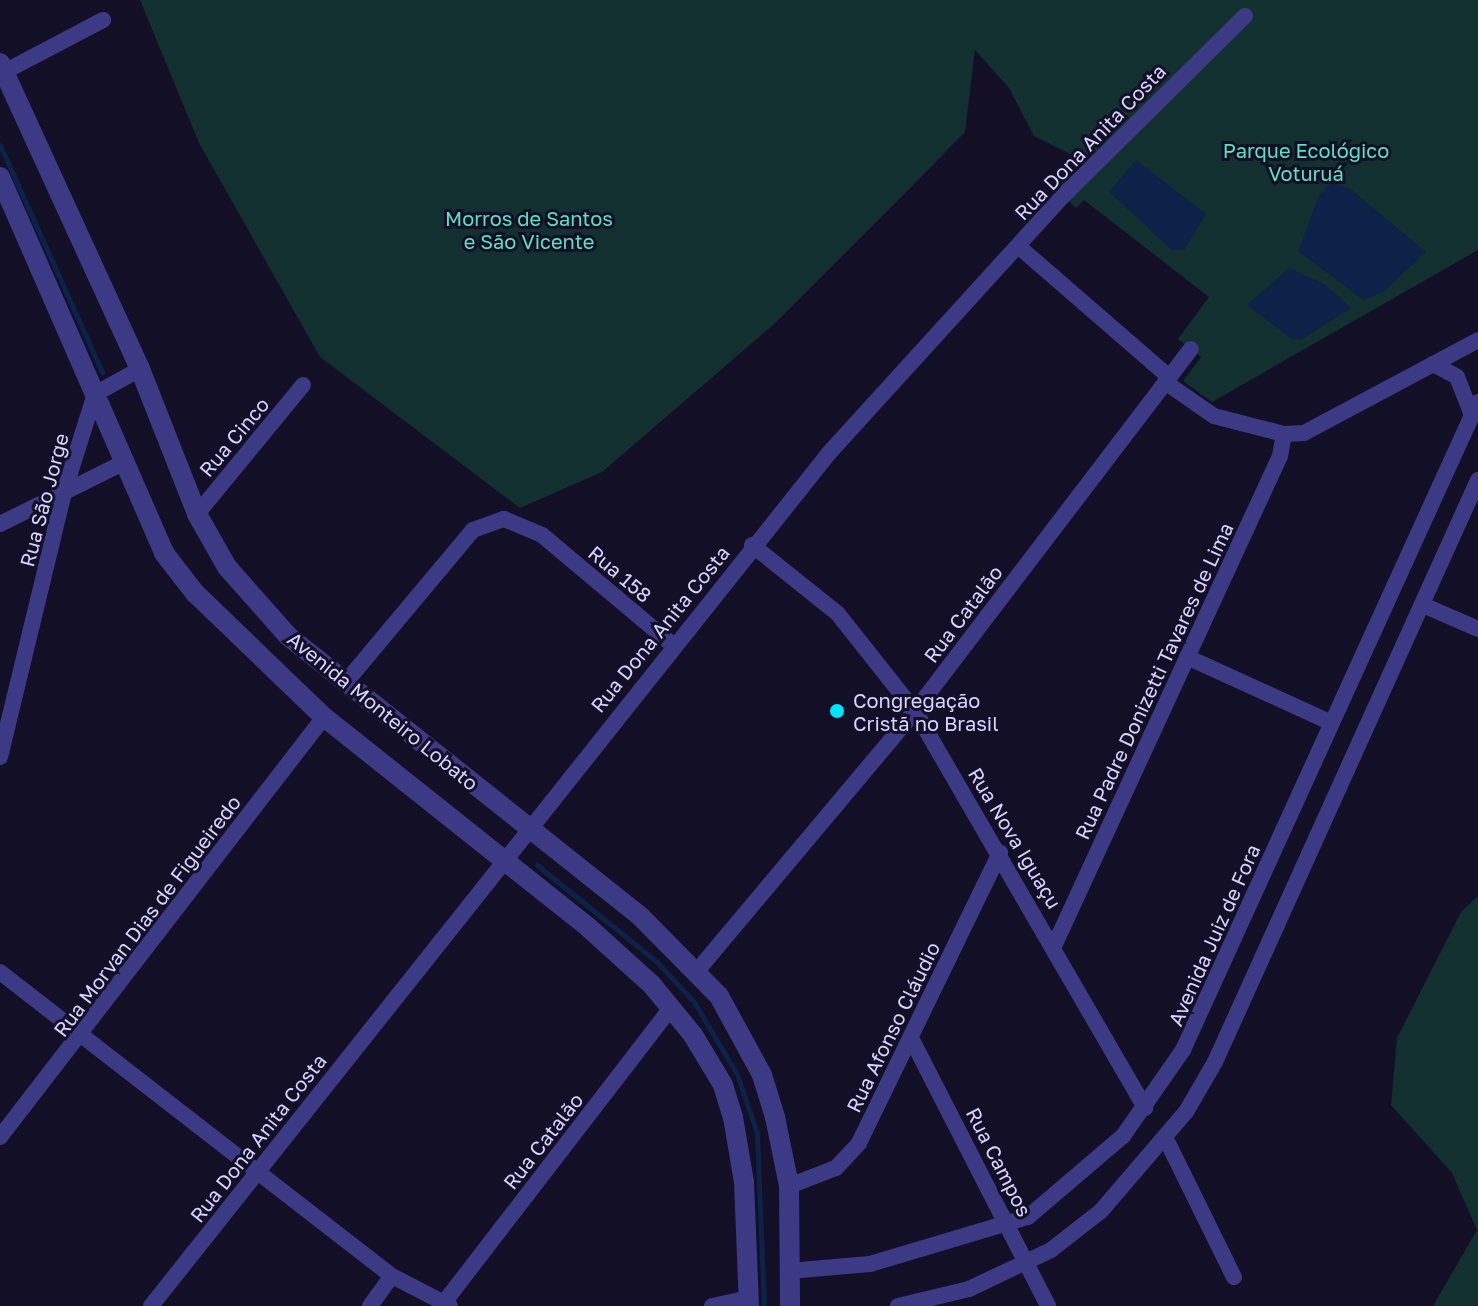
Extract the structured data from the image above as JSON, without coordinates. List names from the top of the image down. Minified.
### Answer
{"streets":{"street":["Rua Dona Anita Costa","Rua Cinco","Rua São Jorge","Rua 158","Rua Catalão","Rua Padre Donizetti Tavares de Lima","Avenida Monteiro Lobato","Rua Nova Iguaçu","Rua Morvan Dias de Figueiredo","Avenida Juiz de Fora","Rua Afonso Cláudio","Rua Campos"]},"crossings":[["Rua Dona Anita Costa","Rua 158"],["Rua Dona Anita Costa","Avenida Monteiro Lobato"],["Rua Dona Anita Costa","Rua Nova Iguaçu"],["Rua Cinco","Avenida Monteiro Lobato"],["Rua São Jorge","Avenida Monteiro Lobato"],["Rua 158","Avenida Monteiro Lobato"],["Rua Catalão","Avenida Monteiro Lobato"],["Rua Catalão","Rua Nova Iguaçu"],["Rua Padre Donizetti Tavares de Lima","Rua Nova Iguaçu"],["Avenida Monteiro Lobato","Rua Morvan Dias de Figueiredo"],["Avenida Monteiro Lobato","Avenida Juiz de Fora"],["Avenida Monteiro Lobato","Rua Afonso Cláudio"],["Rua Nova Iguaçu","Avenida Juiz de Fora"],["Rua Nova Iguaçu","Rua Afonso Cláudio"],["Avenida Juiz de Fora","Rua Campos"],["Rua Afonso Cláudio","Rua Campos"]],"parks":["Parque Ecológico Voturuá","Morros de Santos e São Vicente"],"places":["Congregação Cristã no Brasil"]}
